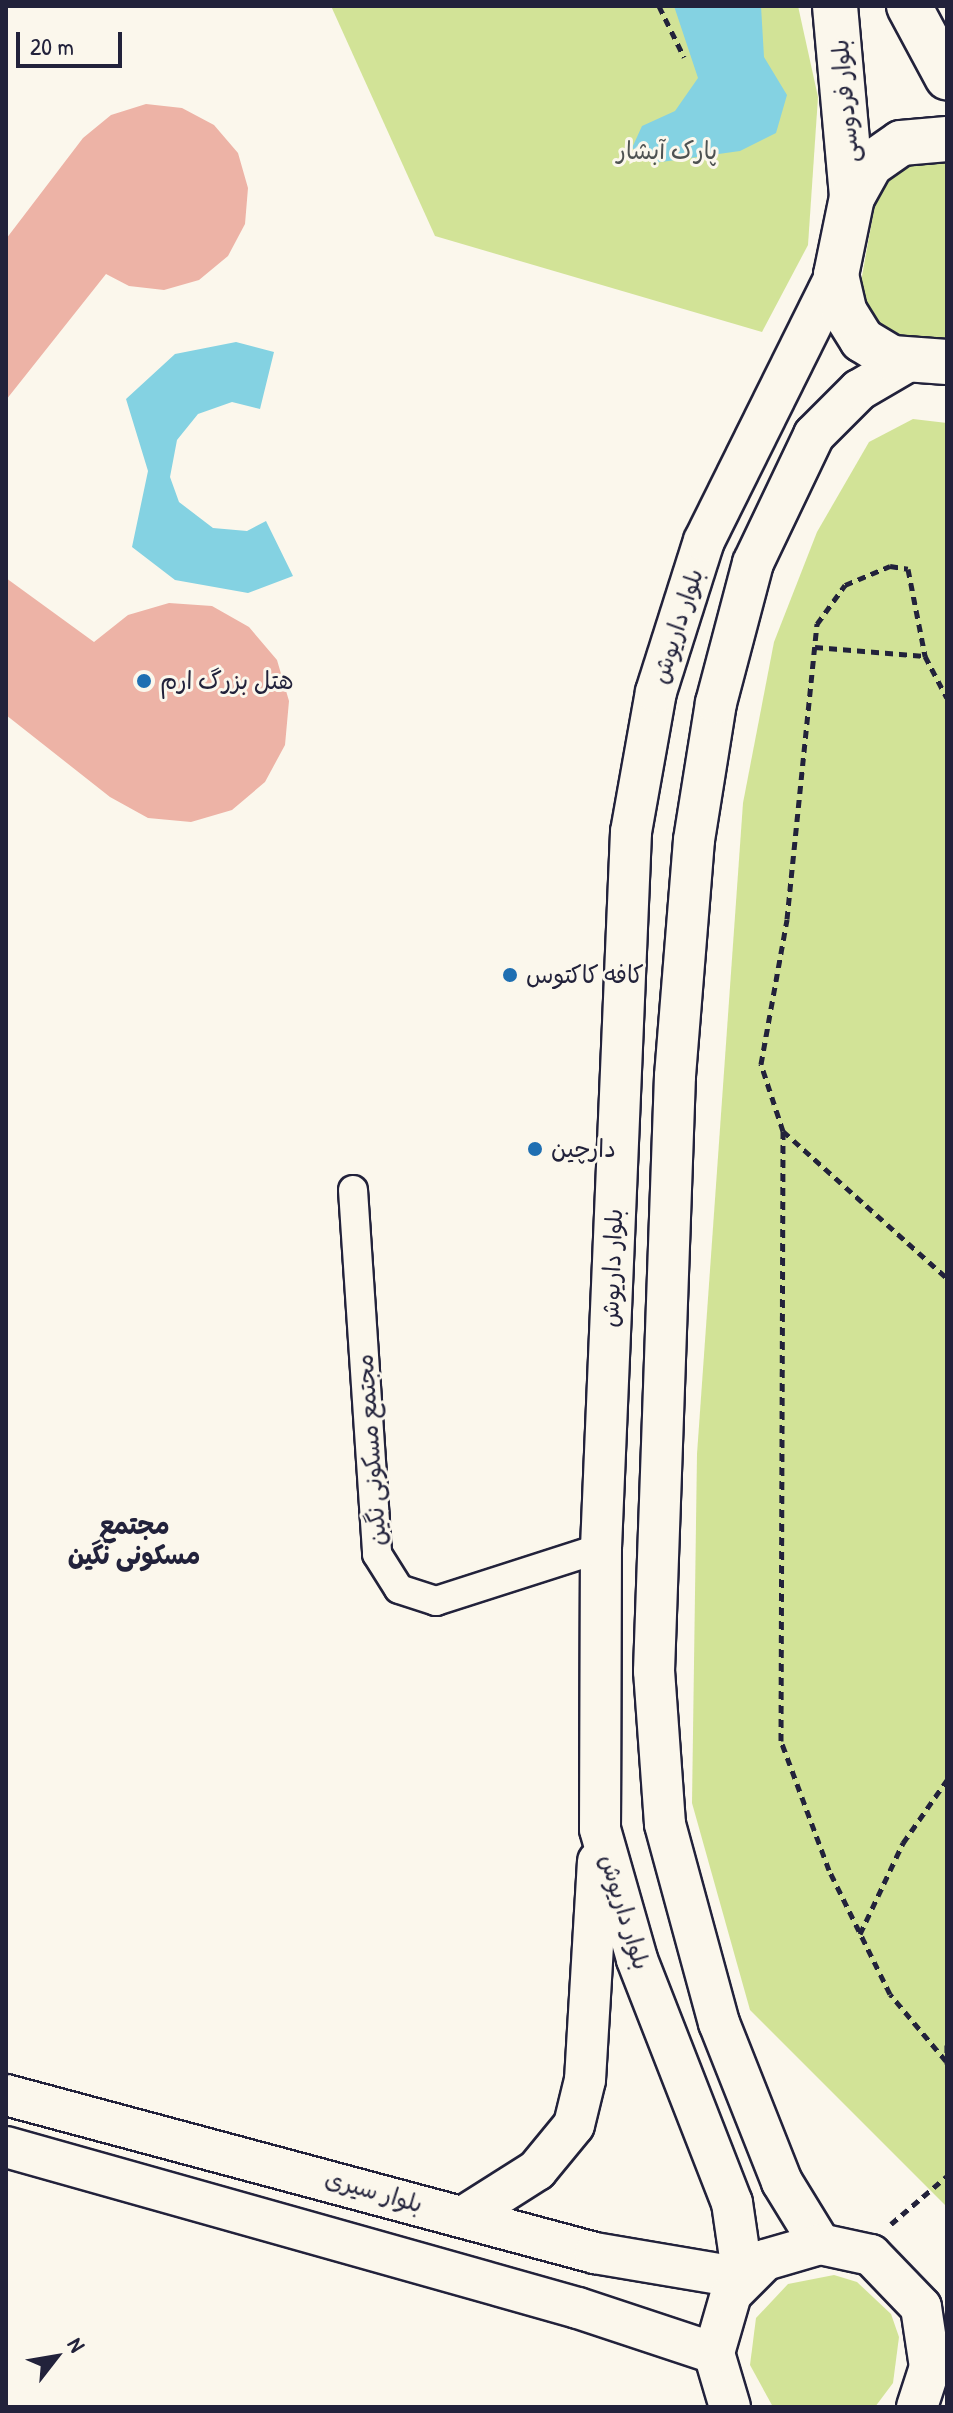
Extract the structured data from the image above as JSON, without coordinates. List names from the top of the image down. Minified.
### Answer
{"streets":{"main road":["بلوار فردوسی","بلوار داریوش","بلوار سیری"],"street":["مجتمع مسکونی نگین"]},"crossings":[["بلوار داریوش","مجتمع مسکونی نگین"],["بلوار داریوش","بلوار سیری"]],"districts":["مجتمع مسکونی نگین"],"parks":["پارک آبشار"],"places":["هتل بزرگ ارم","کافه کاکتوس","دارچین"],"scale_bar":"20 m","north":"top right"}
